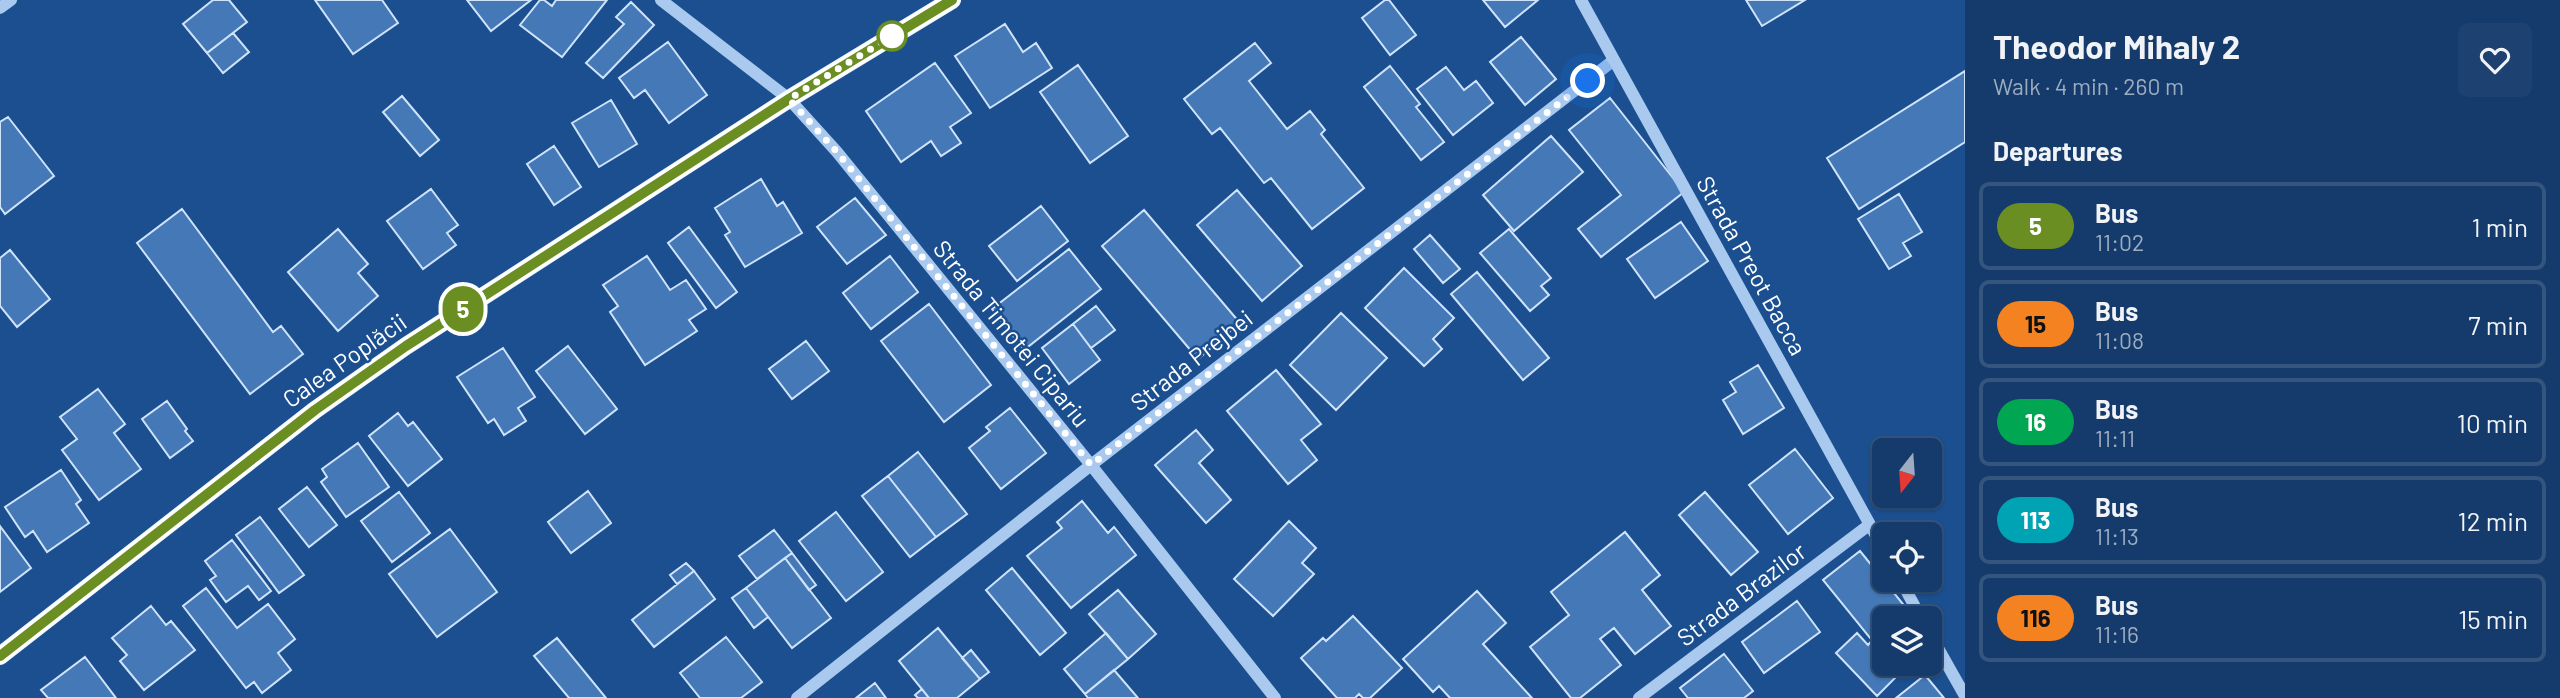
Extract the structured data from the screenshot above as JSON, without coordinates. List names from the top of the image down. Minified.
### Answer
{"streets":{"main road":["Calea Poplăcii"],"street":["Strada Preot Bacca","Strada Timotei Cipariu","Strada Prejbei","Strada Brazilor"]},"crossings":[["Strada Preot Bacca","Strada Prejbei"],["Strada Preot Bacca","Strada Brazilor"],["Strada Timotei Cipariu","Calea Poplăcii"],["Strada Timotei Cipariu","Strada Prejbei"]],"lines":["bus line 5"],"north":"bottom","page":{"on_map":"5","heading":[["Theodor Mihaly 2","Walk · 4 min · 260 m"],"Departures"],"list":[{"mark":"5","name":"Bus","note":"11:02","value":"1 min"},{"mark":"15","name":"Bus","note":"11:08","value":"7 min"},{"mark":"16","name":"Bus","note":"11:11","value":"10 min"},{"mark":"113","name":"Bus","note":"11:13","value":"12 min"},{"mark":"116","name":"Bus","note":"11:16","value":"15 min"}]}}
